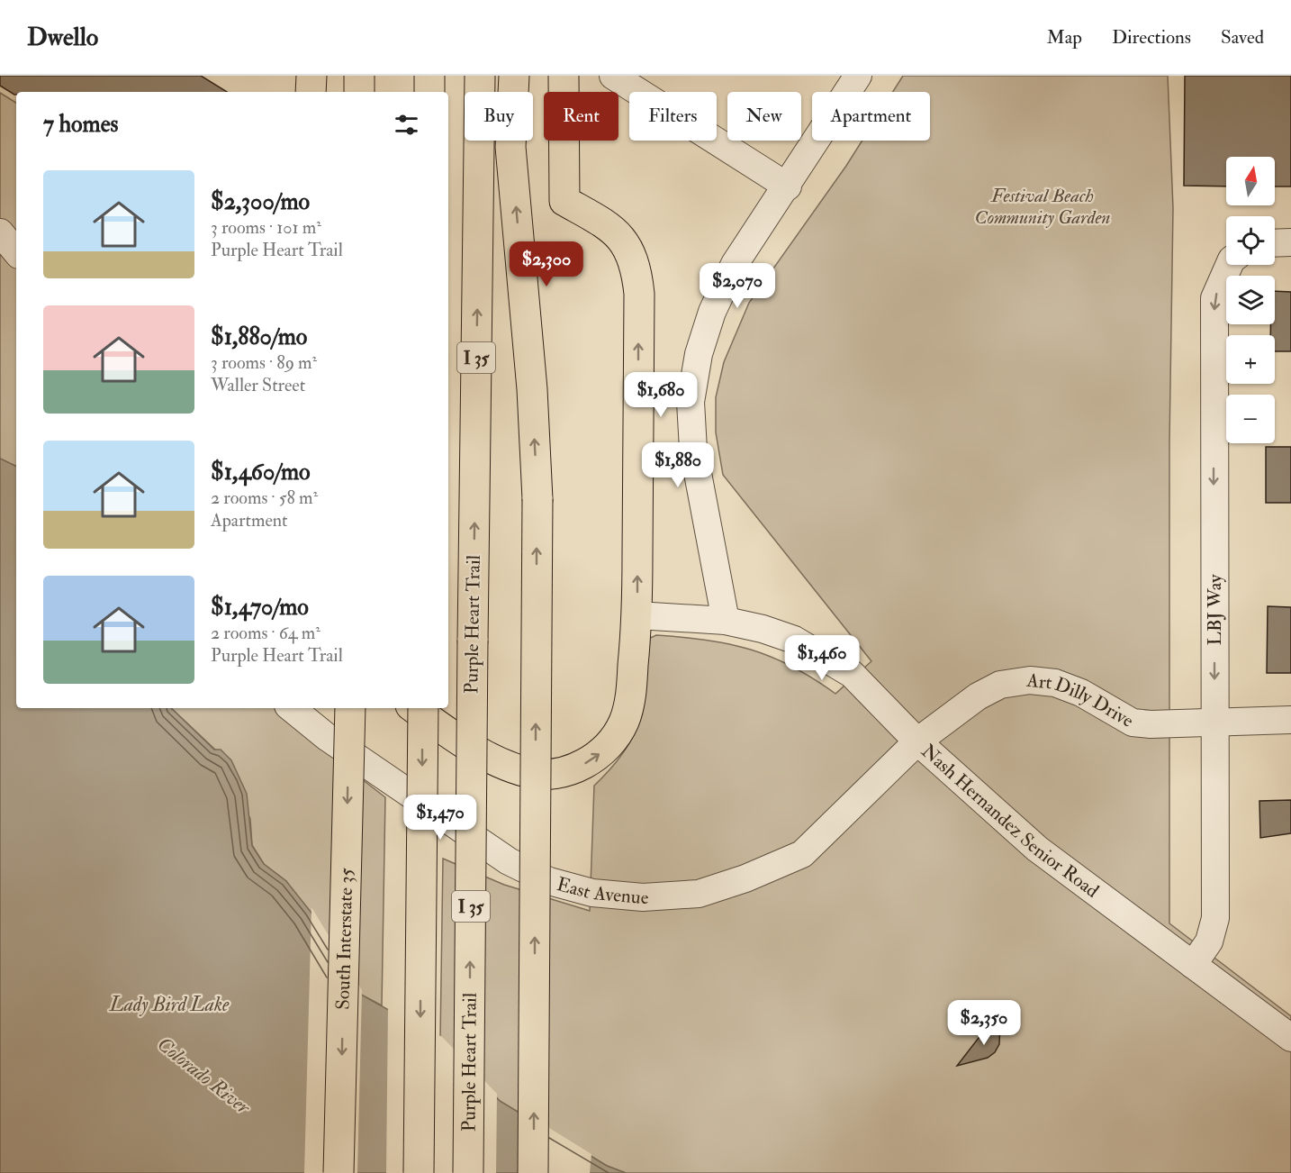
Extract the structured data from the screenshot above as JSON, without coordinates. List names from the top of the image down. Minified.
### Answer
{"streets":{"main road":["I 35","Purple Heart Trail","South Interstate 35"],"street":["LBJ Way","Art Dilly Drive","Nash Hernandez Senior Road","East Avenue"]},"crossings":[["LBJ Way","Art Dilly Drive"],["LBJ Way","Nash Hernandez Senior Road"],["Art Dilly Drive","Nash Hernandez Senior Road"],["Art Dilly Drive","East Avenue"],["Nash Hernandez Senior Road","East Avenue"]],"one_way":["LBJ Way"],"water":["Lady Bird Lake","Colorado River"],"parks":["Festival Beach Community Garden"],"north":"top","page":{"header":"Dwello","nav":["Map","Directions","Saved"],"chip":["Buy","Rent","Filters","New","Apartment"],"heading":"7 homes","map_buttons":["+","−"],"list":[{"name":"$2,300/mo","note":"3 rooms · 101 m² · Purple Heart Trail"},{"name":"$1,880/mo","note":"3 rooms · 89 m² · Waller Street"},{"name":"$1,460/mo","note":"2 rooms · 58 m² · Apartment"},{"name":"$1,470/mo","note":"2 rooms · 64 m² · Purple Heart Trail"}],"price":["$2,300","$2,070","$1,680","$1,880","$1,460","$1,470","$2,350"]}}
